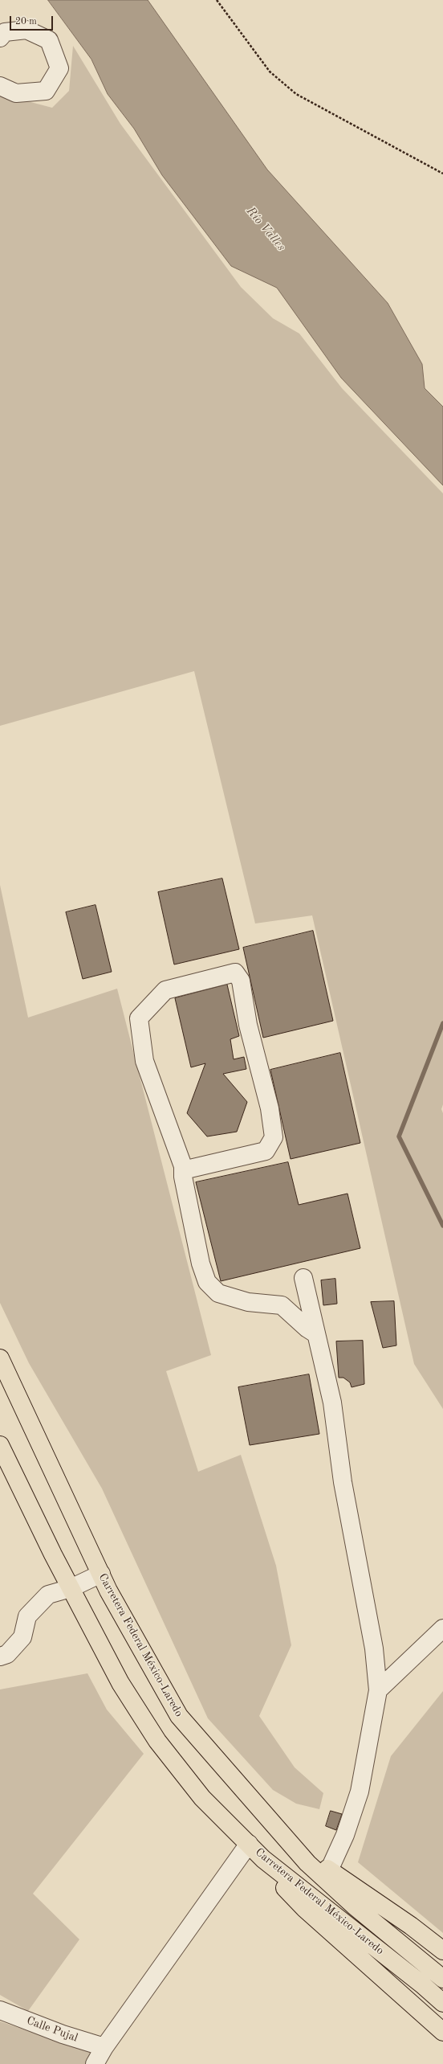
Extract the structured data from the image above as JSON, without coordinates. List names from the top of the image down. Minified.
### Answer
{"streets":{"main road":["Carretera Federal México-Laredo"],"street":["Calle Pujal"]},"water":["Río Valles"],"scale_bar":"20 m"}
